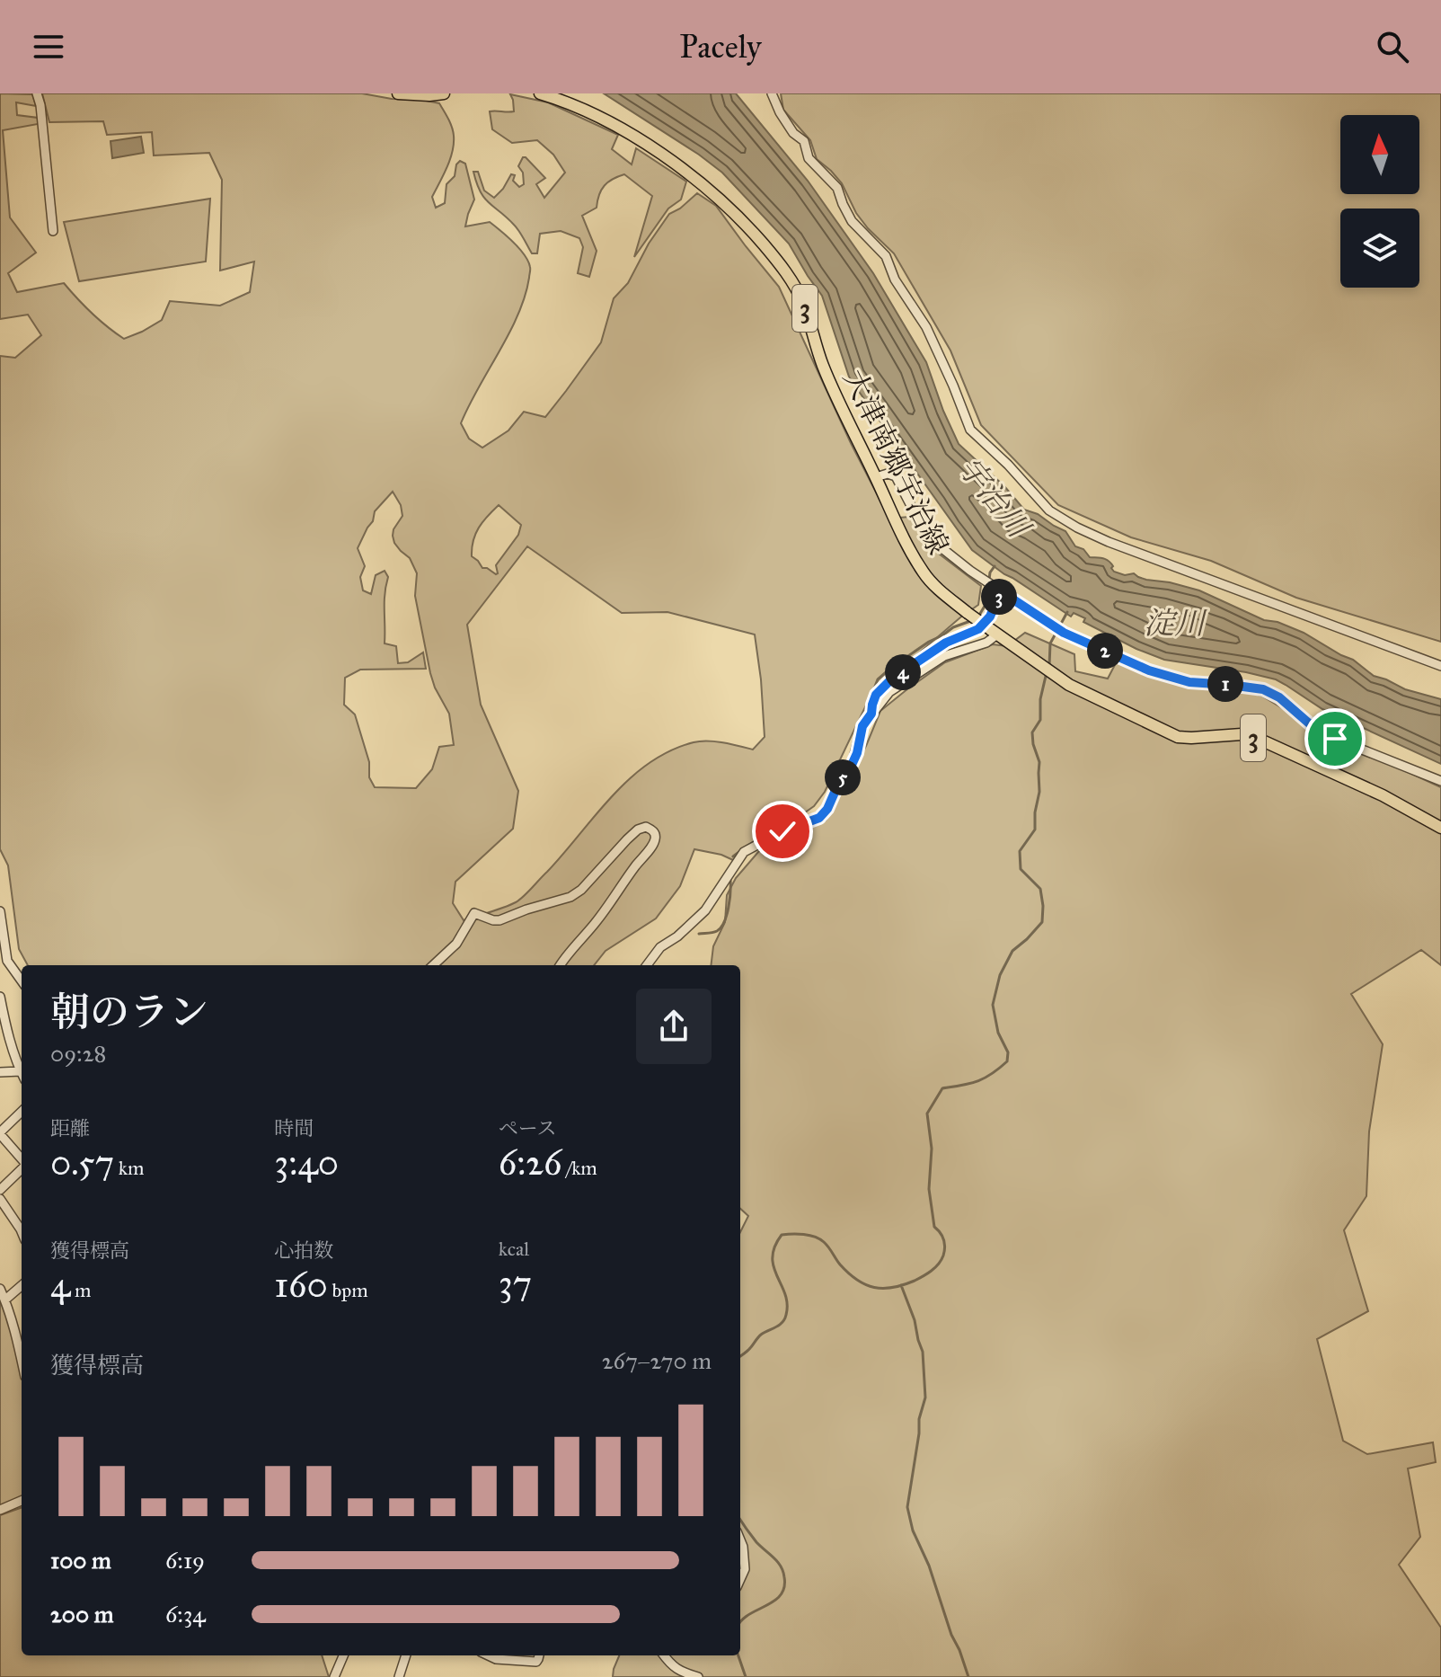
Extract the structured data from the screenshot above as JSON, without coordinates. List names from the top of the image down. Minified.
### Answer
{"streets":{"main road":["3","大津南郷宇治線"]},"water":["宇治川","淀川"],"north":"top","page":{"header":"Pacely","pins":["3","2","4","1","5"],"heading":["朝のラン","09:28"],"stats":[["距離","0.57 km"],["時間","3:40"],["ペース","6:26 /km"],["獲得標高","4 m"],["心拍数","160 bpm"],["kcal","37"]],"chart":["獲得標高","267–270 m"],"list":[{"name":"100 m","note":"6:19"},{"name":"200 m","note":"6:34"}]}}
